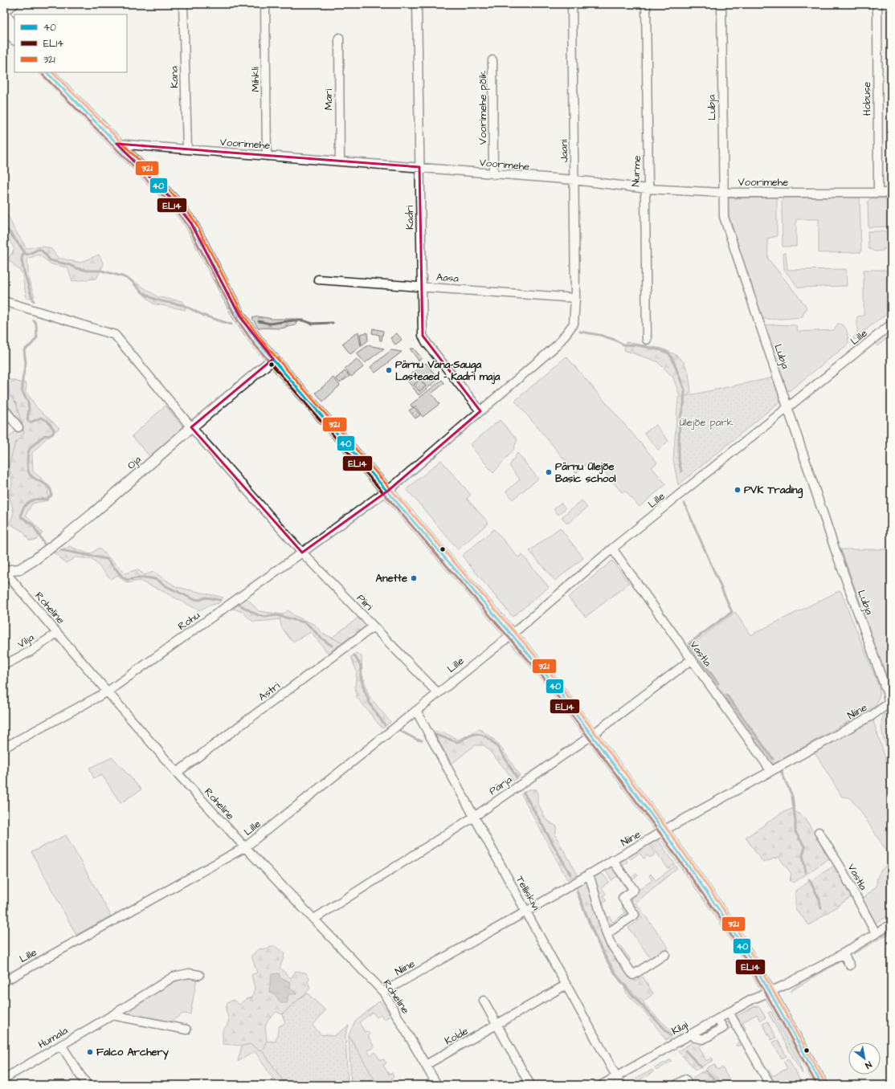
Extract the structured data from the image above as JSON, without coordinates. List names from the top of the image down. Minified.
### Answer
{"streets":{"street":["Kana","Mihkli","Hobuse","Mari","Voorimehe põik","Lubja","Voorimehe","Jaani","Nurme","Kadri","Aasa","Lille","Oja","Piiri","Roheline","Rohu","Vilja","Vastla","Astri","Niine","Pärja","Telliskivi","Kilgi","Kolde","Humala"]},"crossings":[["Kana","Voorimehe"],["Mihkli","Voorimehe"],["Hobuse","Voorimehe"],["Mari","Voorimehe"],["Voorimehe põik","Voorimehe"],["Lubja","Voorimehe"],["Lubja","Lille"],["Lubja","Niine"],["Voorimehe","Jaani"],["Voorimehe","Nurme"],["Voorimehe","Kadri"],["Jaani","Aasa"],["Jaani","Rohu"],["Kadri","Aasa"],["Kadri","Rohu"],["Aasa","Rohu"],["Lille","Piiri"],["Lille","Roheline"],["Lille","Vastla"],["Lille","Telliskivi"],["Oja","Piiri"],["Oja","Roheline"],["Piiri","Rohu"],["Piiri","Astri"],["Roheline","Rohu"],["Roheline","Vilja"],["Roheline","Astri"],["Roheline","Niine"],["Roheline","Pärja"],["Roheline","Kolde"],["Vastla","Niine"],["Vastla","Pärja"],["Vastla","Kilgi"],["Niine","Telliskivi"],["Pärja","Telliskivi"],["Telliskivi","Kilgi"],["Telliskivi","Kolde"]],"parks":["Ülejõe park"],"places":["Pärnu Vana-Sauga Lasteaed - Kadri maja","Pärnu Ülejõe Basic school","PVK Trading","Anette","Falco Archery"],"lines":["transit line 40","transit line 321","transit line EL14"],"legend":["40","EL14","321"],"north":"bottom right"}
